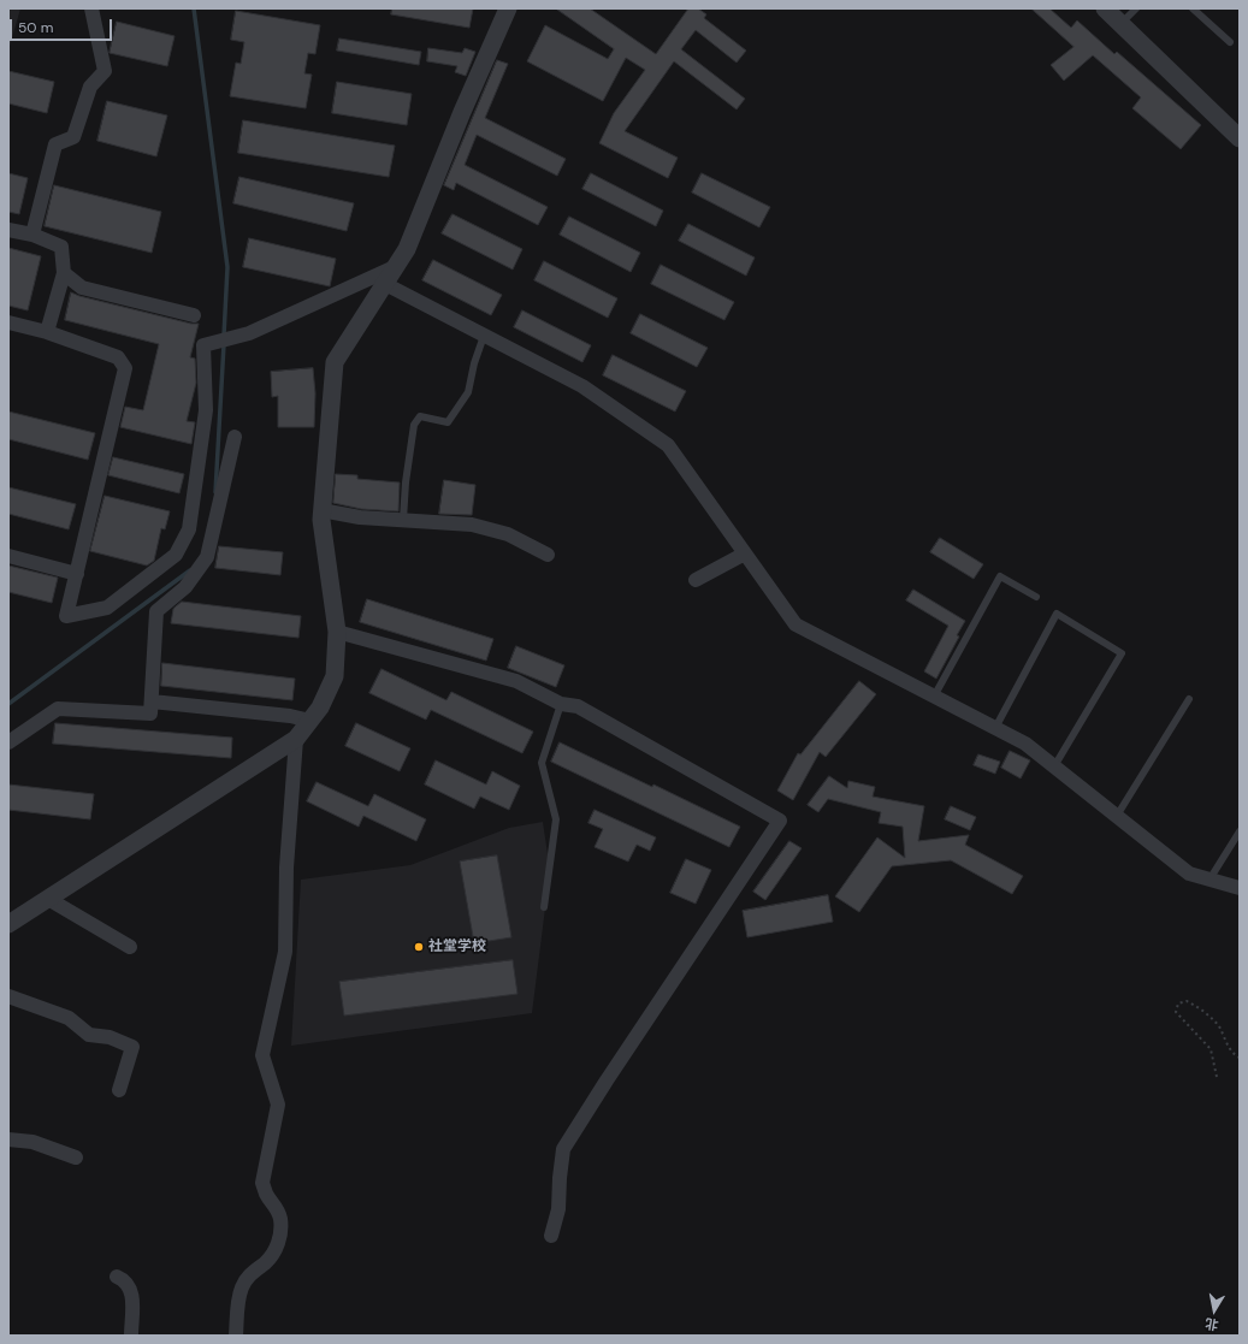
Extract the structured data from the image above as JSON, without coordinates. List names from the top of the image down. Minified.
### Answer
{"places":["社堂学校"],"scale_bar":"50 m","north":"bottom"}
